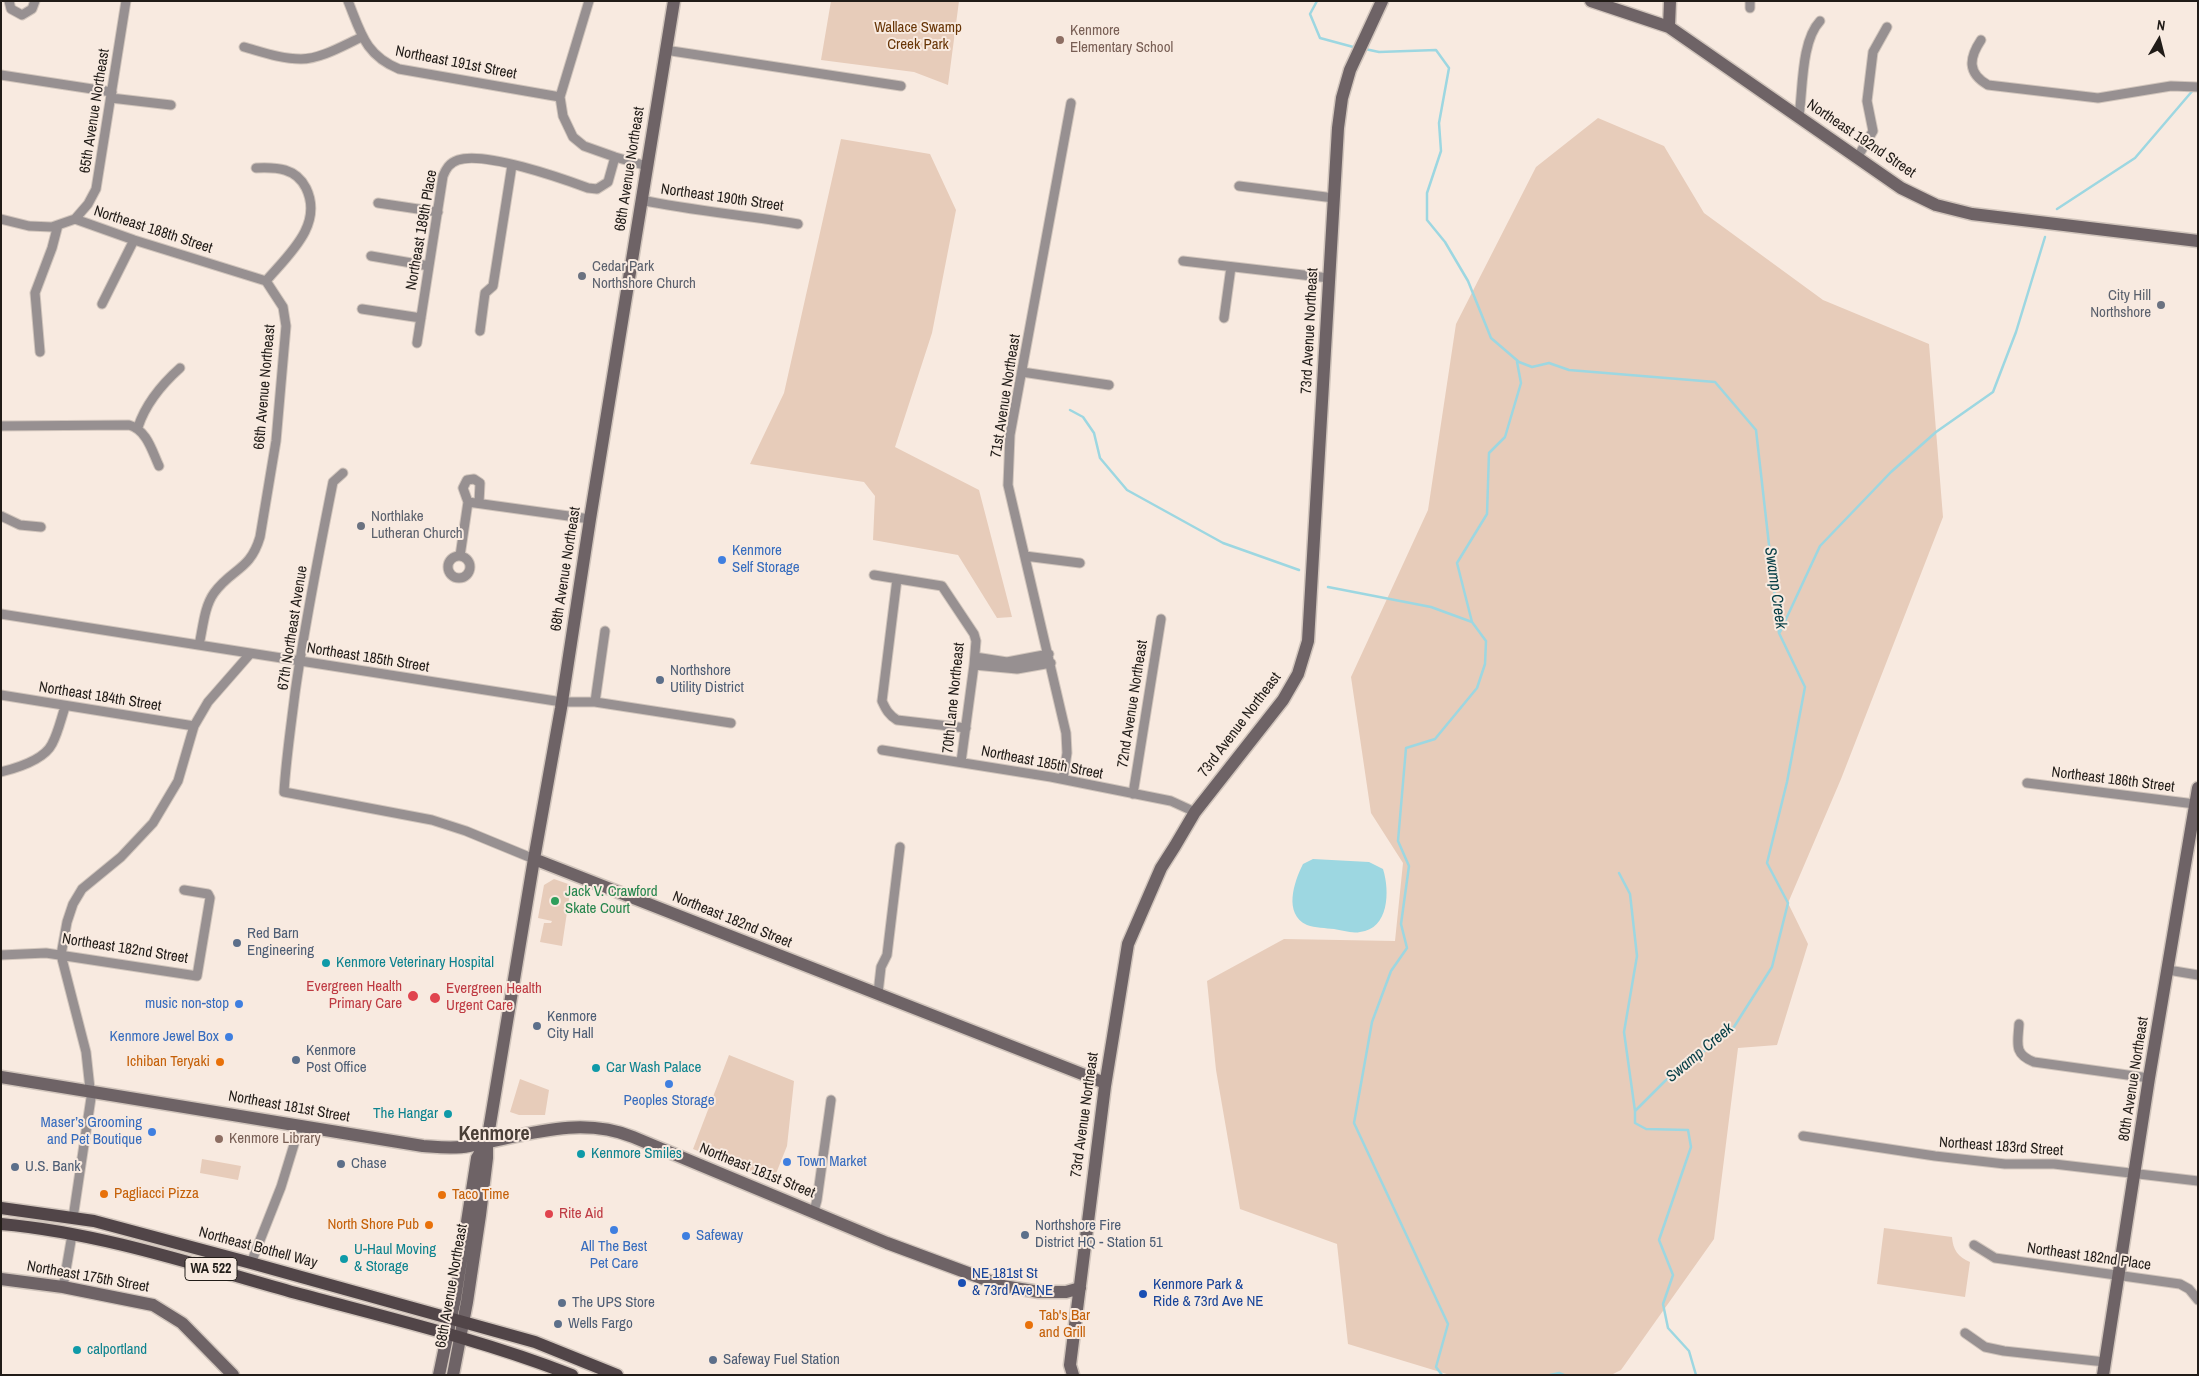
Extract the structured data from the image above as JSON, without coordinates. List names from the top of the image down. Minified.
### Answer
{"streets":{"main road":["Northeast Bothell Way","WA 522"],"street":["Northeast 191st Street","65th Avenue Northeast","Northeast 192nd Street","68th Avenue Northeast","Northeast 190th Street","Northeast 188th Street","Northeast 189th Place","73rd Avenue Northeast","66th Avenue Northeast","71st Avenue Northeast","67th Northeast Avenue","Northeast 185th Street","Northeast 184th Street","70th Lane Northeast","72nd Avenue Northeast","Northeast 186th Street","Northeast 182nd Street","80th Avenue Northeast","Northeast 181st Street","Northeast 183rd Street","Northeast 182nd Place","Northeast 175th Street"]},"crossings":[["Northeast 191st Street","Northeast 190th Street"],["65th Avenue Northeast","Northeast 188th Street"],["68th Avenue Northeast","Northeast 190th Street"],["68th Avenue Northeast","Northeast 185th Street"],["68th Avenue Northeast","Northeast 182nd Street"],["68th Avenue Northeast","Northeast 181st Street"],["68th Avenue Northeast","Northeast Bothell Way"],["68th Avenue Northeast","WA 522"],["Northeast 190th Street","Northeast 189th Place"],["Northeast 188th Street","66th Avenue Northeast"],["73rd Avenue Northeast","Northeast 185th Street"],["73rd Avenue Northeast","Northeast 182nd Street"],["73rd Avenue Northeast","Northeast 181st Street"],["66th Avenue Northeast","Northeast 185th Street"],["71st Avenue Northeast","Northeast 185th Street"],["67th Northeast Avenue","Northeast 185th Street"],["67th Northeast Avenue","Northeast 182nd Street"],["Northeast 185th Street","70th Lane Northeast"],["Northeast 185th Street","72nd Avenue Northeast"],["Northeast 186th Street","80th Avenue Northeast"],["80th Avenue Northeast","Northeast 183rd Street"],["80th Avenue Northeast","Northeast 182nd Place"]],"districts":["Kenmore"],"water":["Swamp Creek"],"parks":["Wallace Swamp Creek Park"],"places":["Kenmore Elementary School","Cedar Park Northshore Church","City Hill Northshore","Northlake Lutheran Church","Kenmore Self Storage","Northshore Utility District","Jack V. Crawford Skate Court","Red Barn Engineering","Kenmore Veterinary Hospital","Evergreen Health Primary Care","Evergreen Health Urgent Care","music non-stop","Kenmore City Hall","Kenmore Jewel Box","Kenmore Post Office","Ichiban Teryaki","Car Wash Palace","Peoples Storage","The Hangar","Maser’s Grooming and Pet Boutique","Kenmore Library","Kenmore Smiles","Town Market","Chase","U.S. Bank","Pagliacci Pizza","Taco Time","Rite Aid","North Shore Pub","All The Best Pet Care","Northshore Fire District HQ - Station 51","Safeway","U-Haul Moving & Storage","NE 181st St & 73rd Ave NE","Kenmore Park & Ride & 73rd Ave NE","The UPS Store","Wells Fargo","Tab's Bar and Grill","calportland","Safeway Fuel Station"],"north":"top"}
